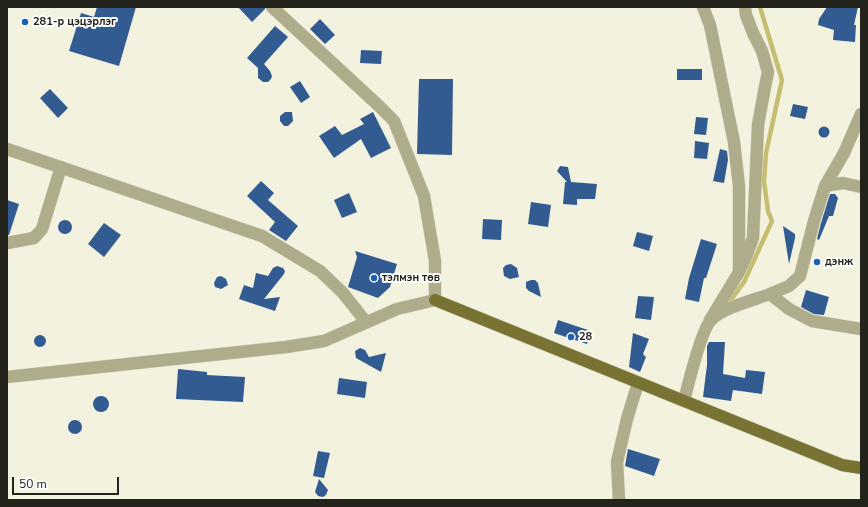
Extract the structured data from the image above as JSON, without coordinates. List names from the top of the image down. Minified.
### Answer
{"places":["281-р цэцэрлэг","дэнж","тэлмэн төв","28"],"scale_bar":"50 m"}
